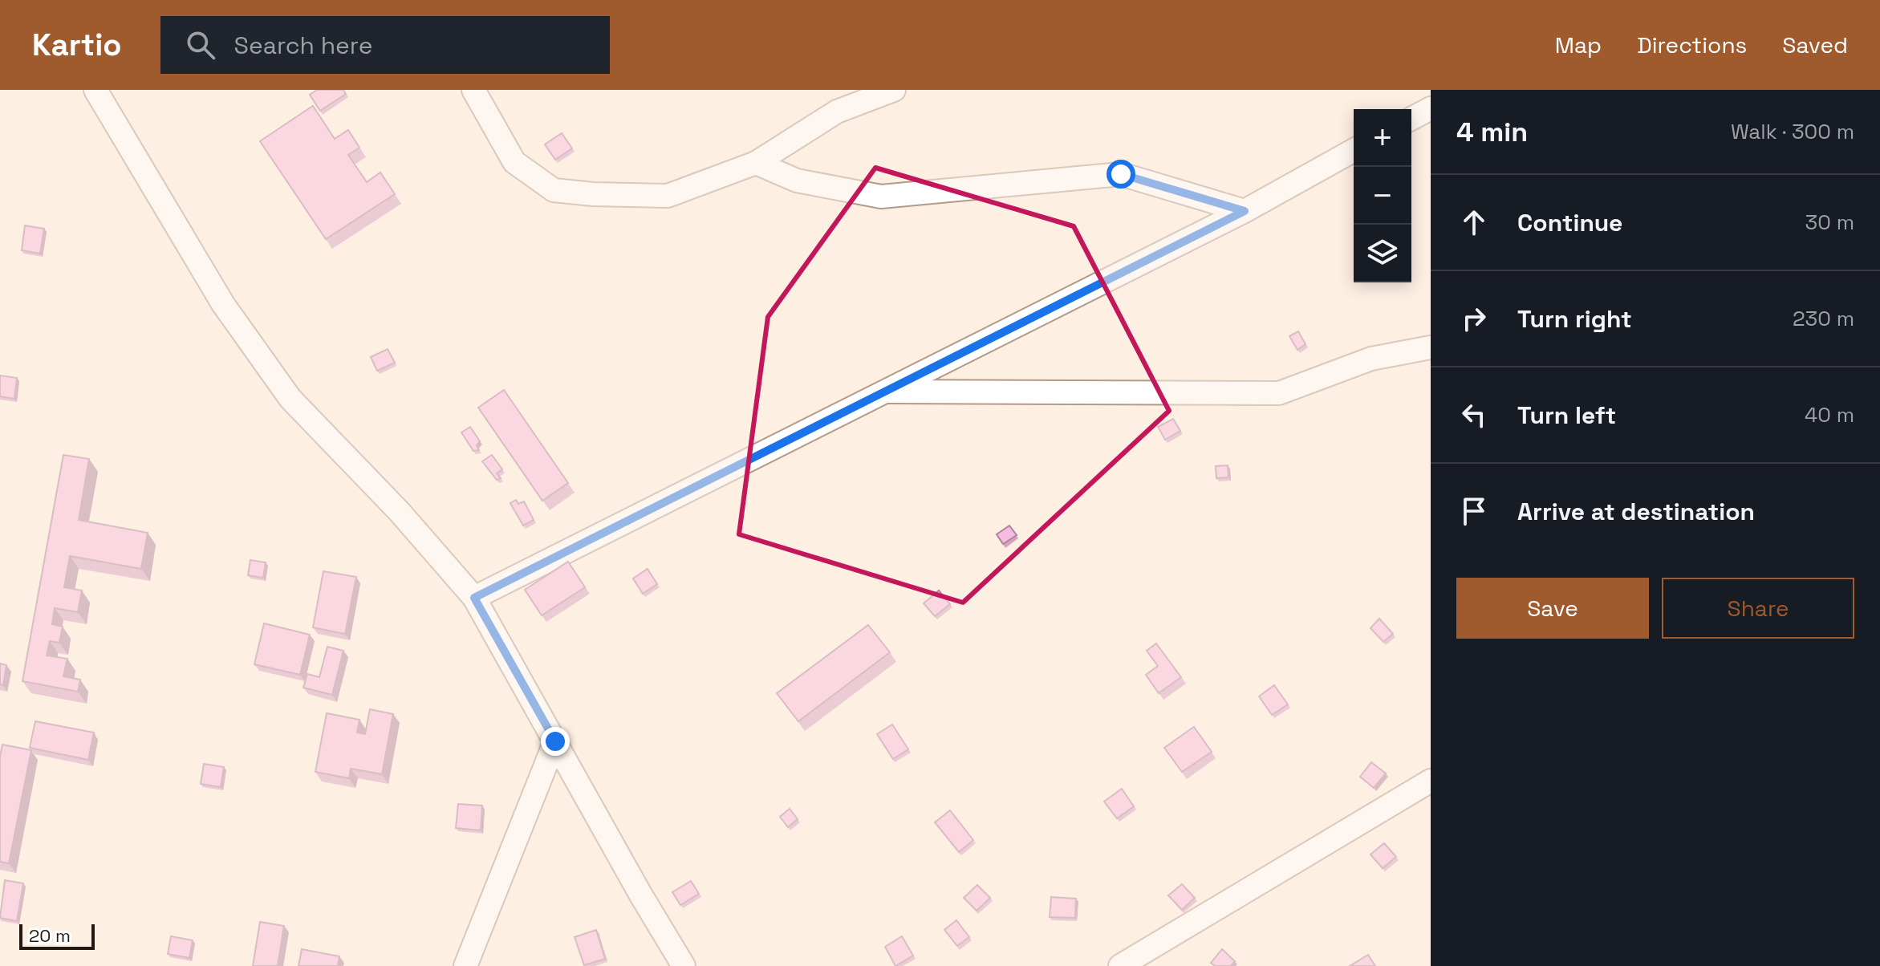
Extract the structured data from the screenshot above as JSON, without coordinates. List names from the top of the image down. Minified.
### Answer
{"scale_bar":"20 m","page":{"header":"Kartio","search":"Search here","nav":["Map","Directions","Saved"],"heading":["4 min","Walk · 300 m"],"map_buttons":["+","−"],"list":[["Continue","30 m"],["Turn right","230 m"],["Turn left","40 m"],"Arrive at destination"],"buttons":["Save","Share"],"scale":"20 m"}}
